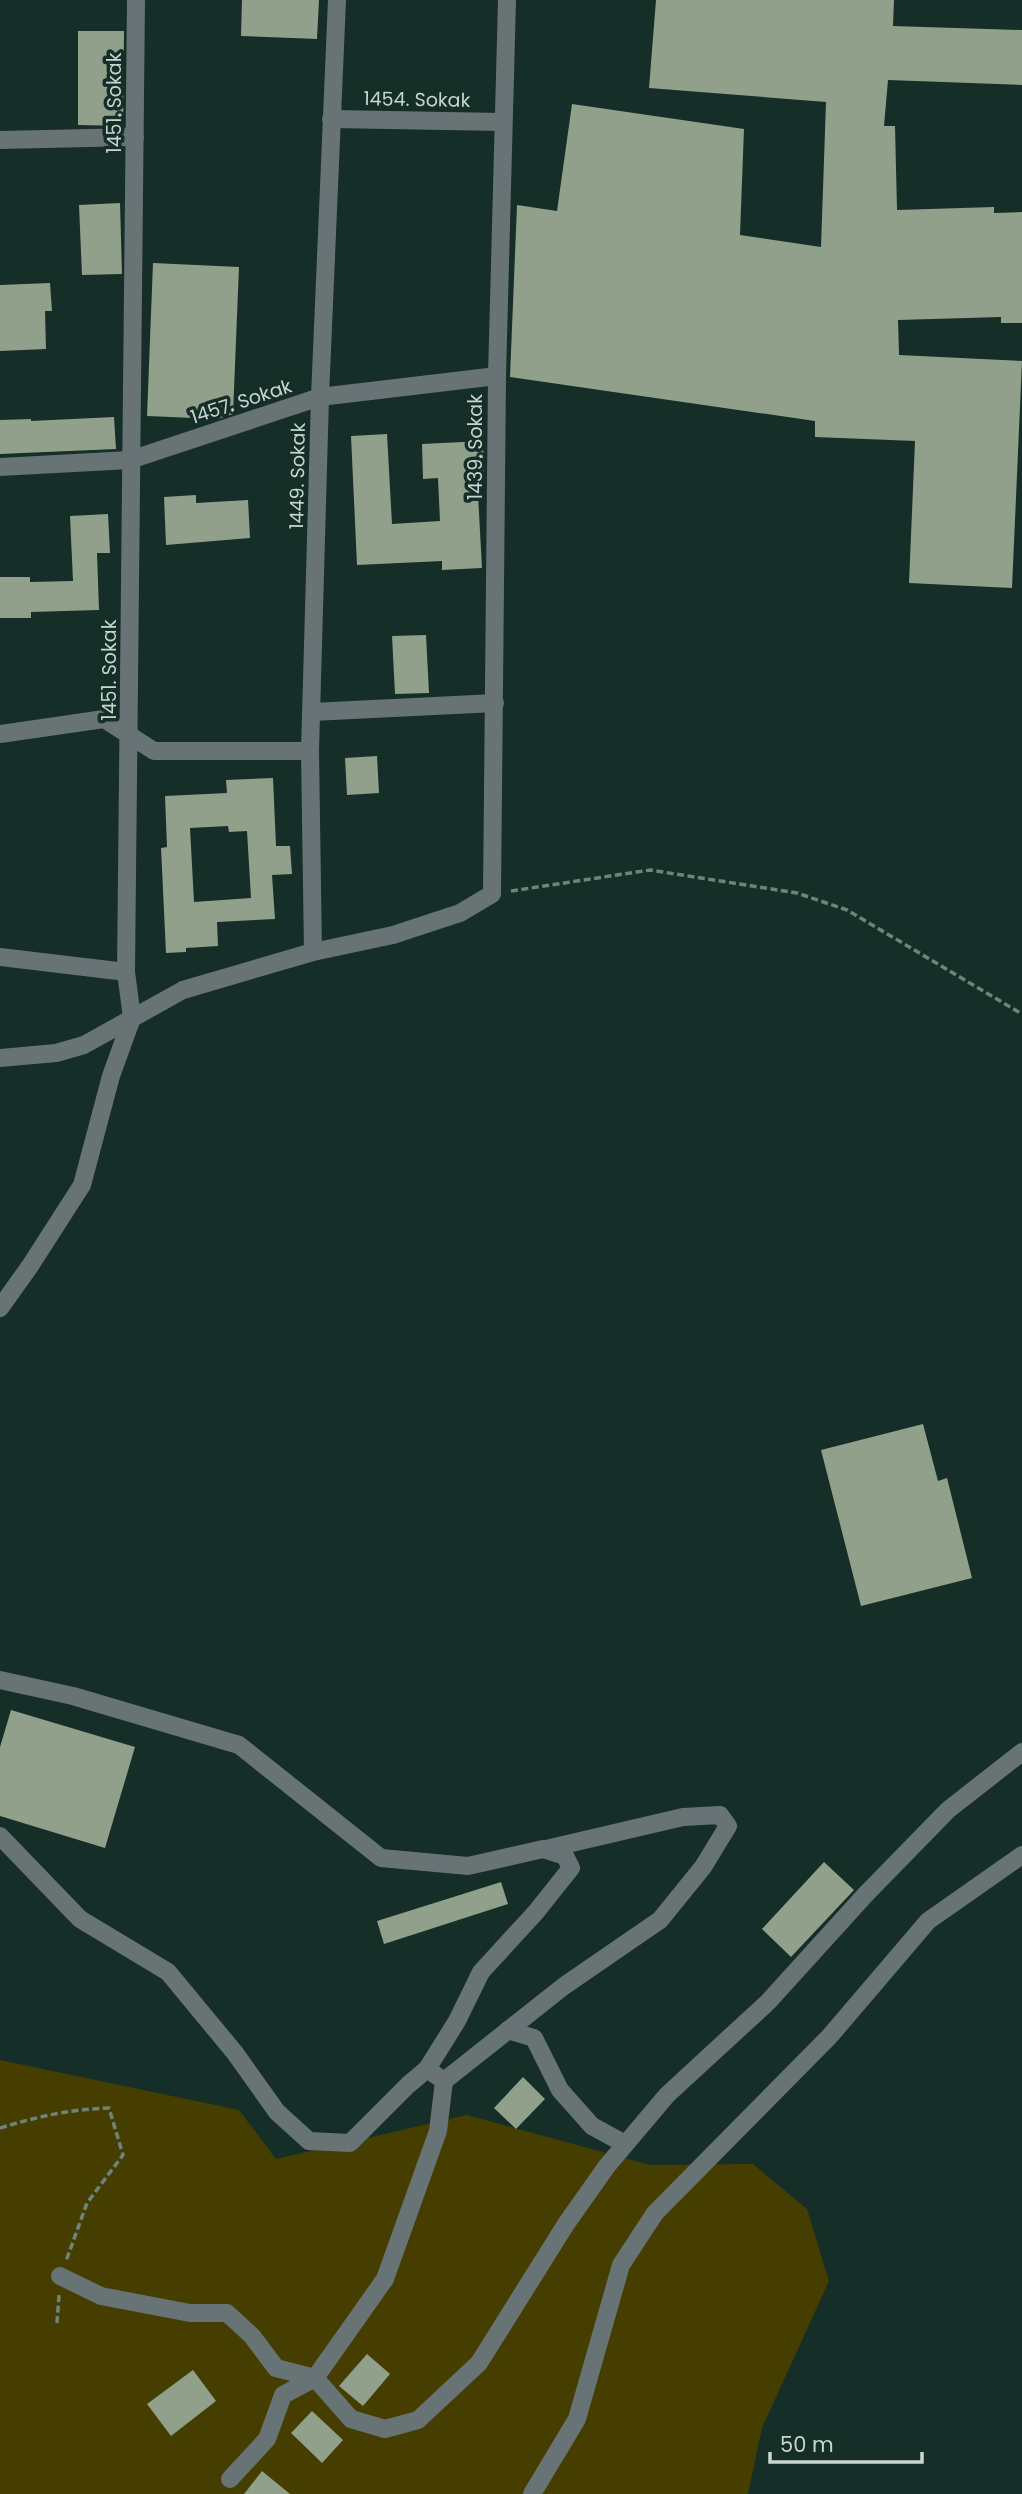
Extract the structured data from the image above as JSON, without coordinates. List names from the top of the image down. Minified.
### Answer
{"streets":{"street":["1454. Sokak","1451. Sokak","1457. Sokak","1439. Sokak","1449. Sokak"]},"crossings":[["1454. Sokak","1439. Sokak"],["1454. Sokak","1449. Sokak"],["1451. Sokak","1457. Sokak"],["1457. Sokak","1439. Sokak"],["1457. Sokak","1449. Sokak"]],"scale_bar":"50 m"}
